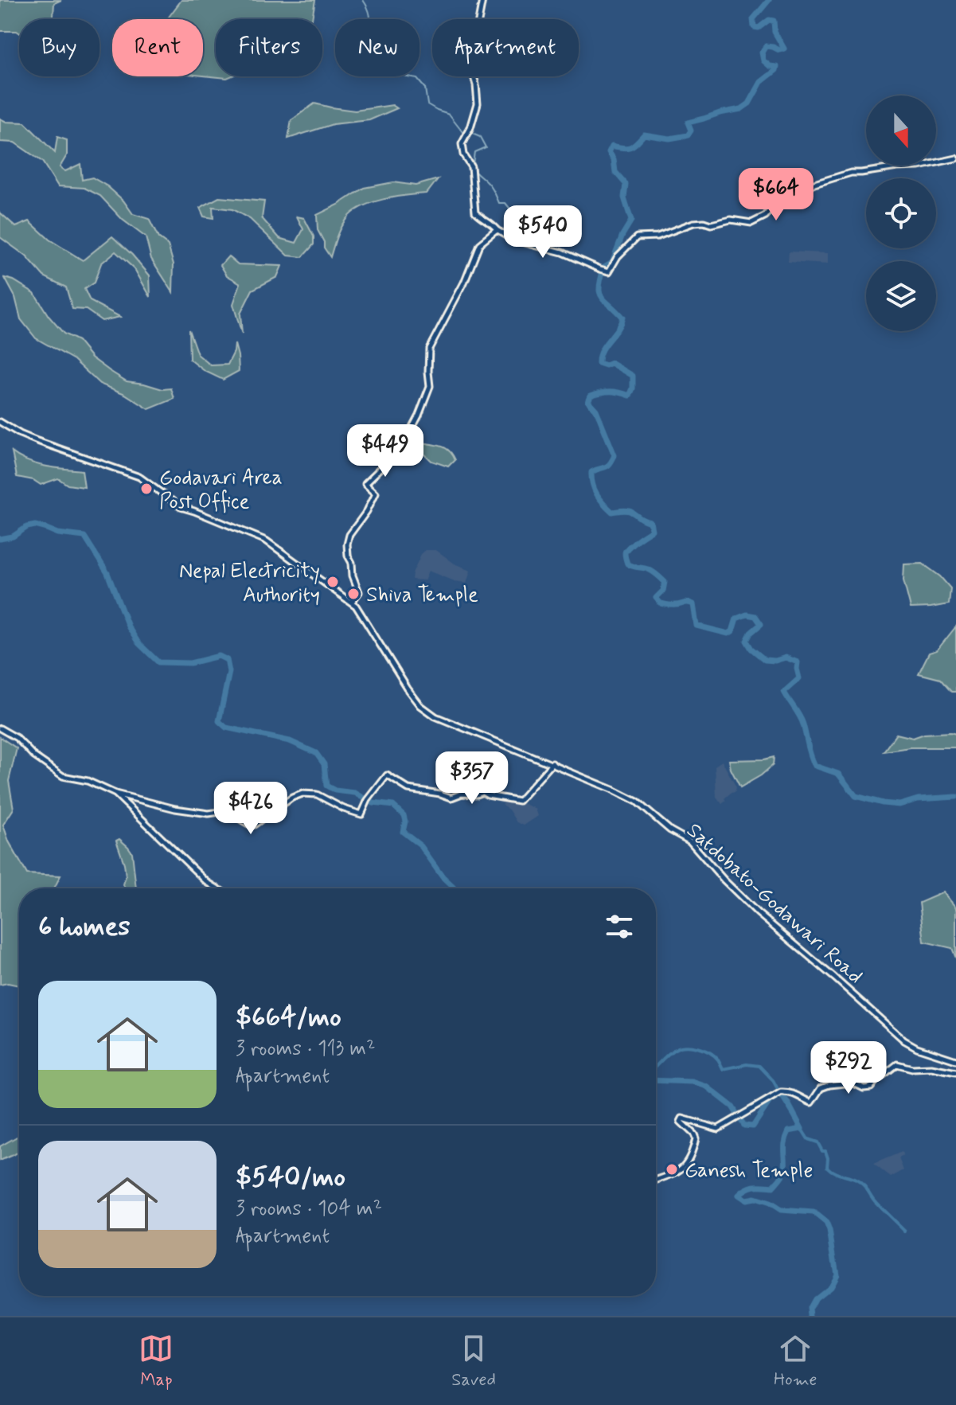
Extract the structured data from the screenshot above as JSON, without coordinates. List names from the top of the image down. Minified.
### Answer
{"streets":{"street":["Satdobato-Godawari Road"]},"places":["Godavari Area Post Office","Nepal Electricity Authority","Shiva Temple","Ganesh Temple"],"north":"bottom","page":{"chip":["Buy","Rent","Filters","New","Apartment"],"price":["$664","$540","$449","$357","$426","$292"],"heading":"6 homes","list":[{"name":"$664/mo","note":"3 rooms · 113 m² · Apartment"},{"name":"$540/mo","note":"3 rooms · 104 m² · Apartment"}],"tabs":["Map","Saved","Home"]}}
